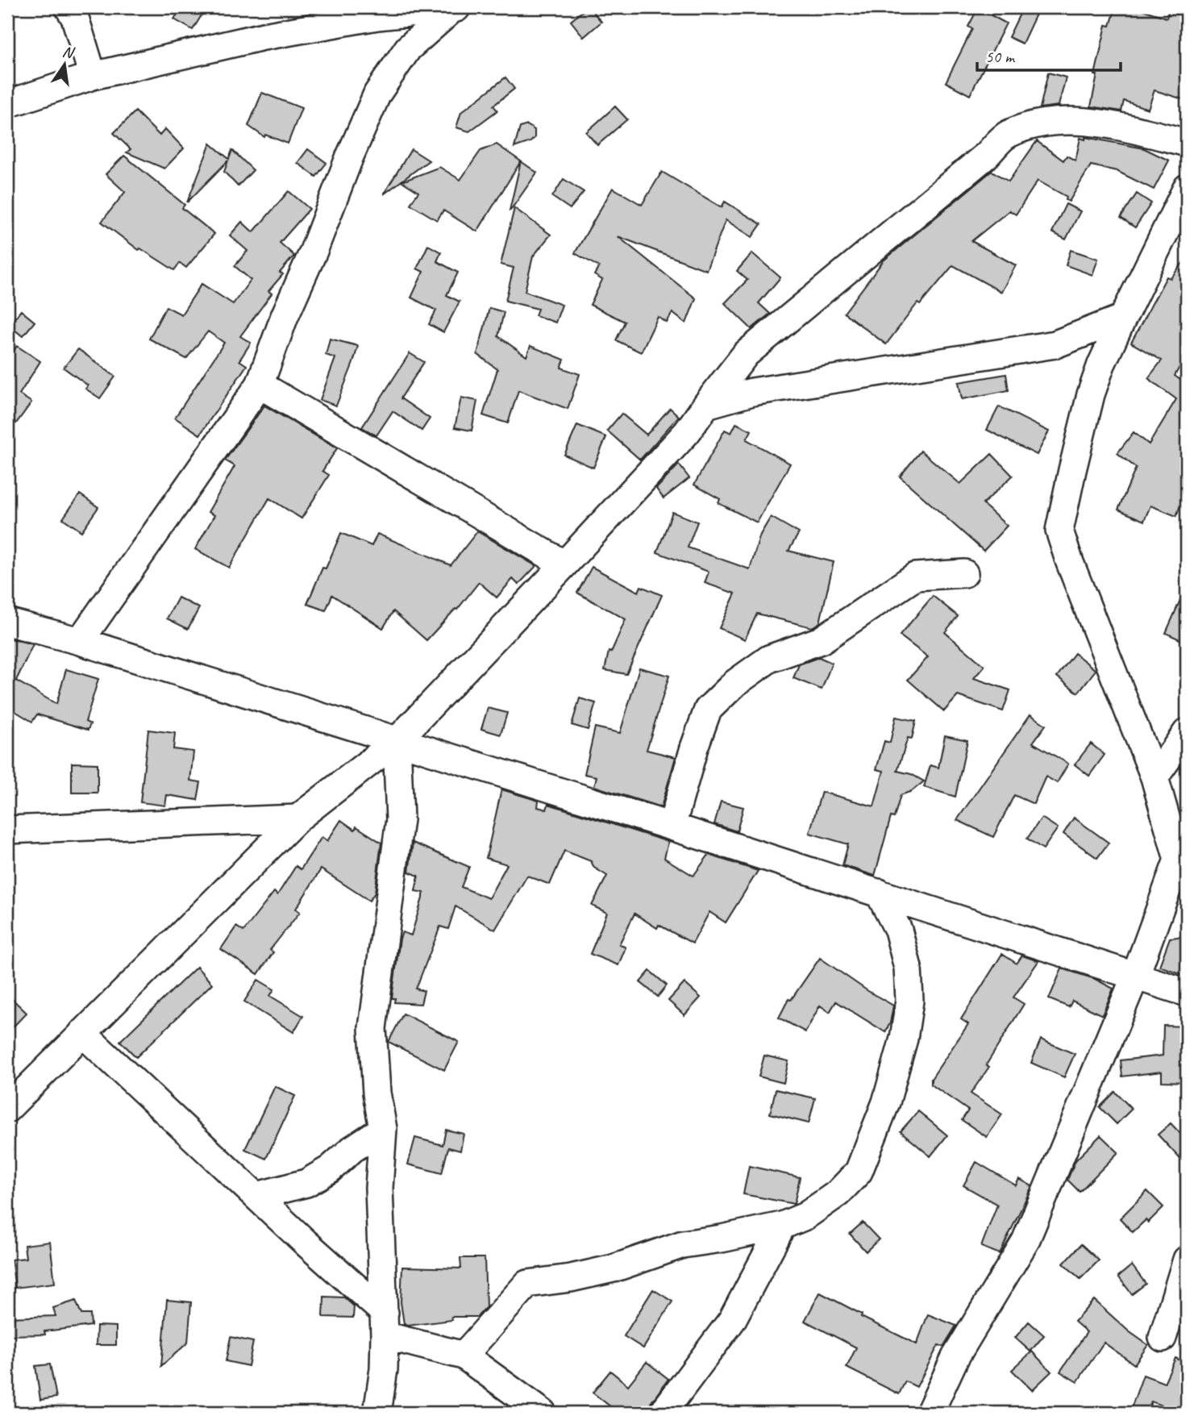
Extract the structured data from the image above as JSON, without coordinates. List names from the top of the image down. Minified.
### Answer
{"scale_bar":"50 m","north":"top"}
